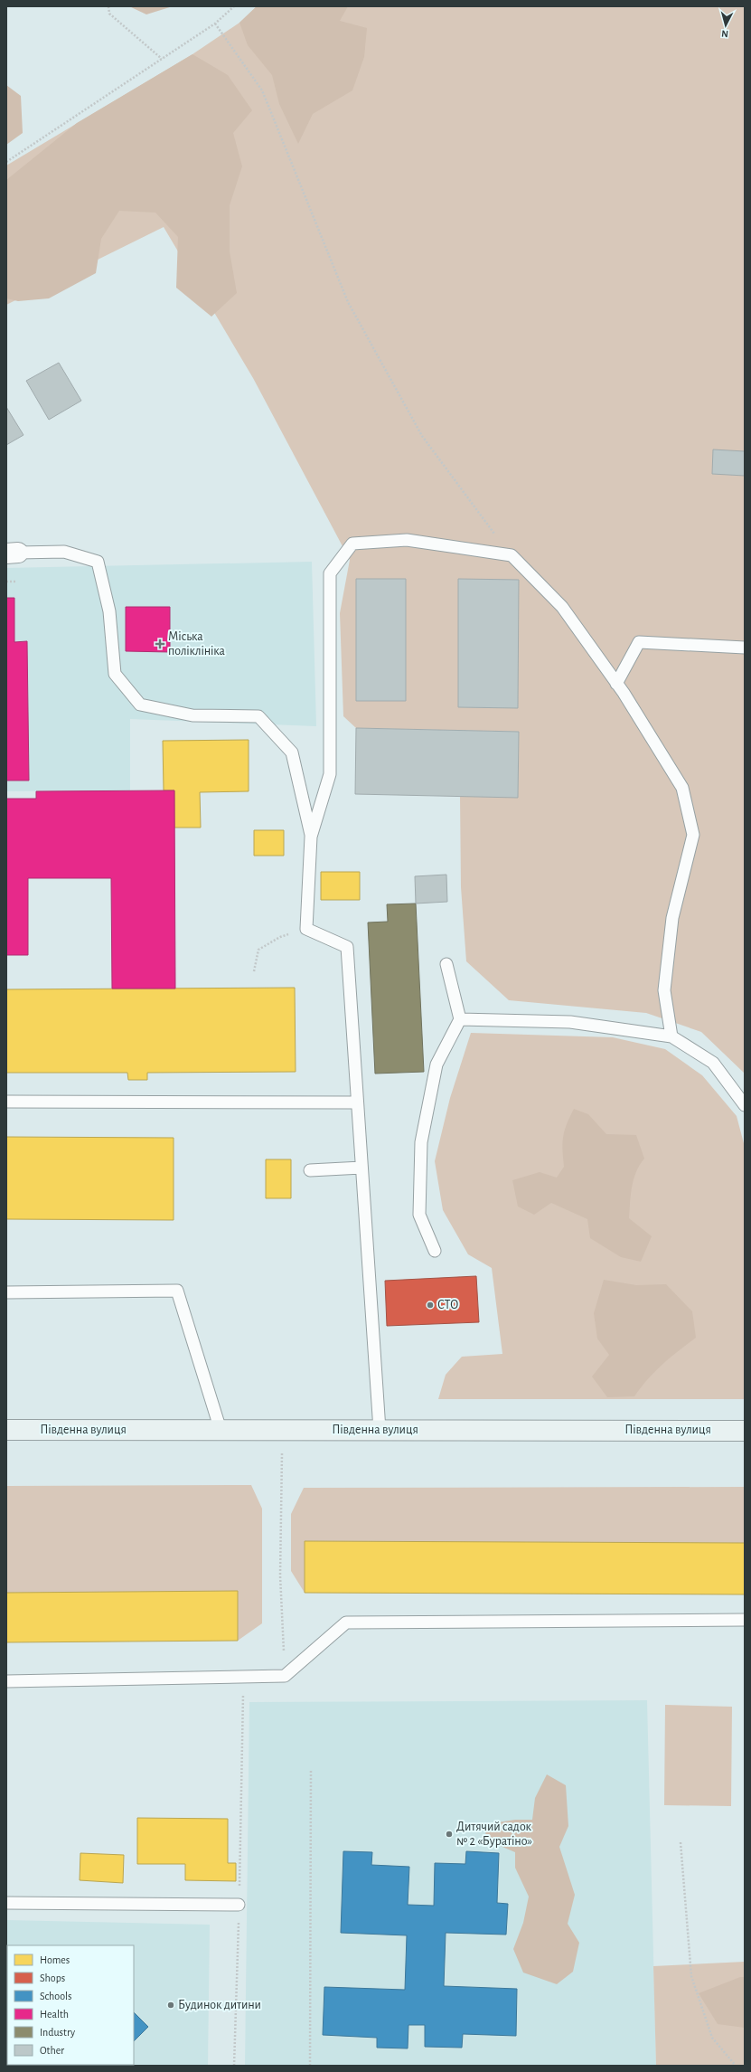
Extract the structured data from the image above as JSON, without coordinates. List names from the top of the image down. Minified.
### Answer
{"streets":{"street":["Південна вулиця"]},"places":{"health":["Міська поліклініка"],"other":["СТО","Дитячий садок № 2 «Буратіно»","Будинок дитини"]},"legend":["Homes","Shops","Schools","Health","Industry","Other"],"north":"bottom"}
